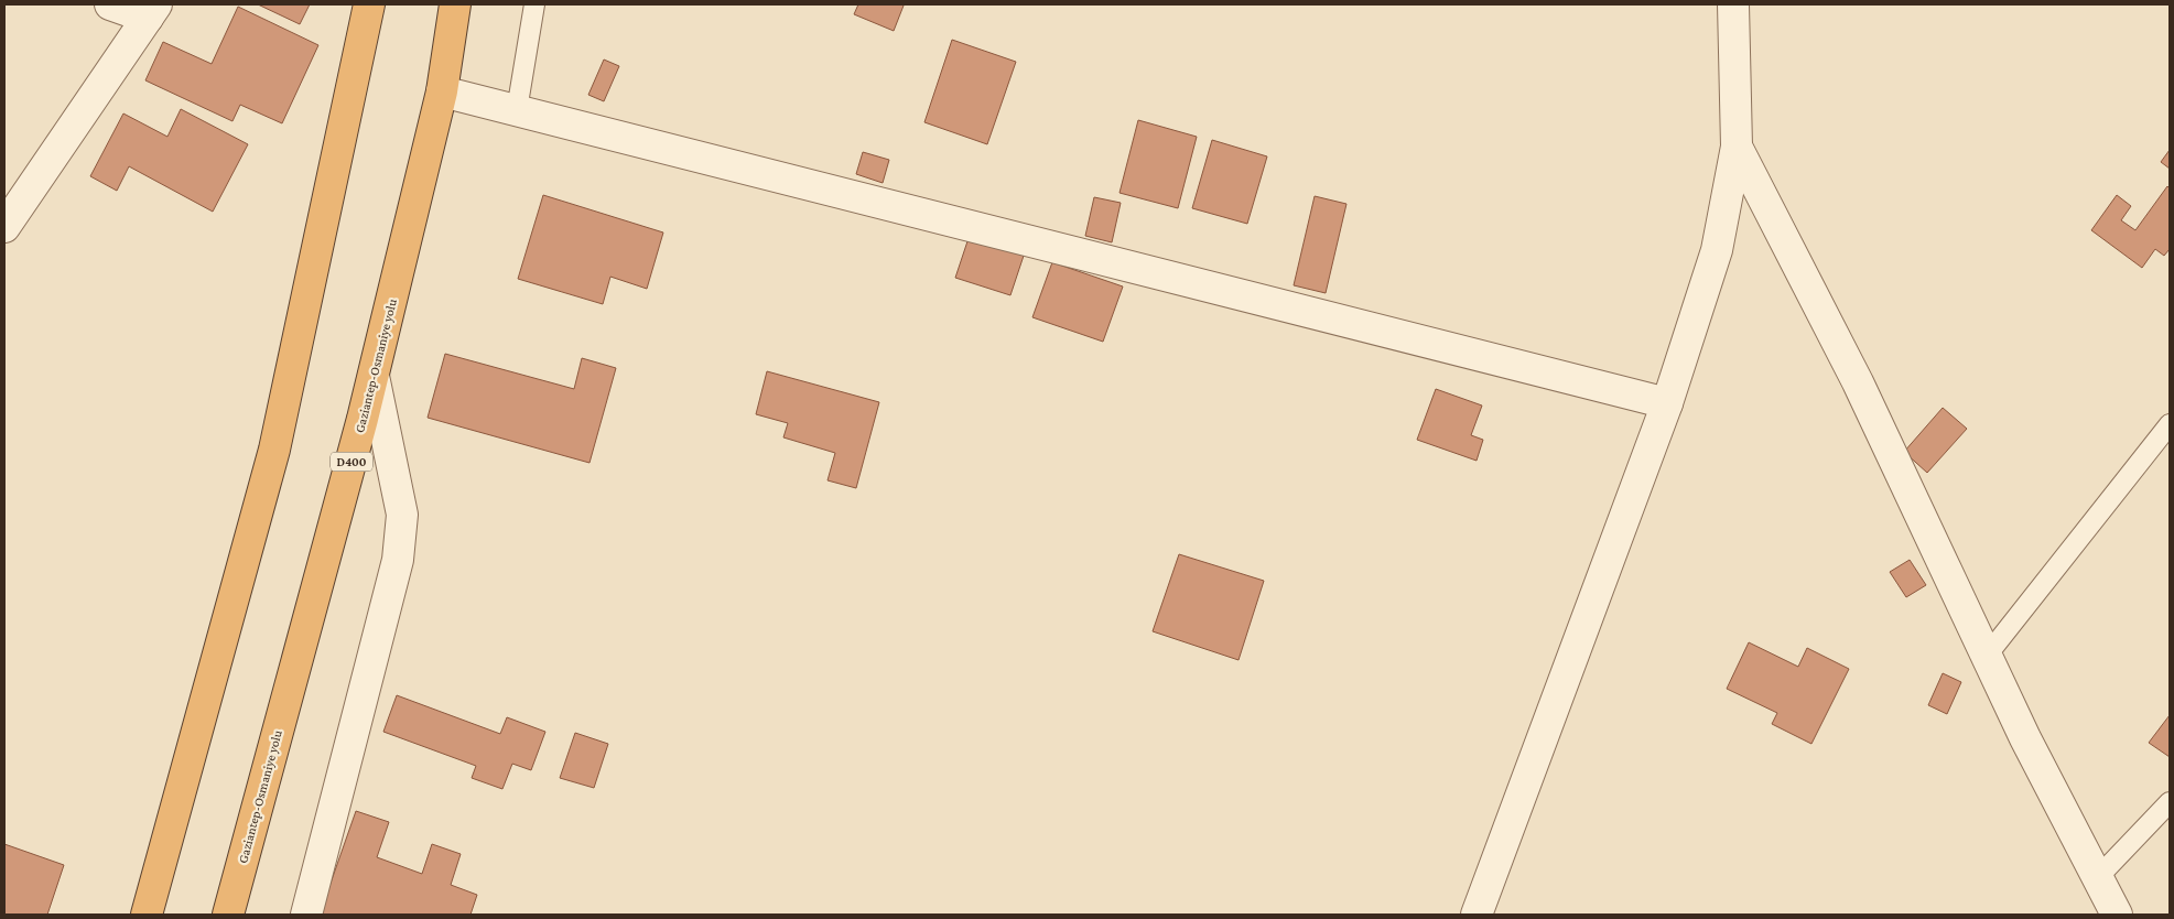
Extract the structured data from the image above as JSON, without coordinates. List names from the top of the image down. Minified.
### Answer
{"streets":{"highway":["Gaziantep-Osmaniye yolu","D400"]}}
